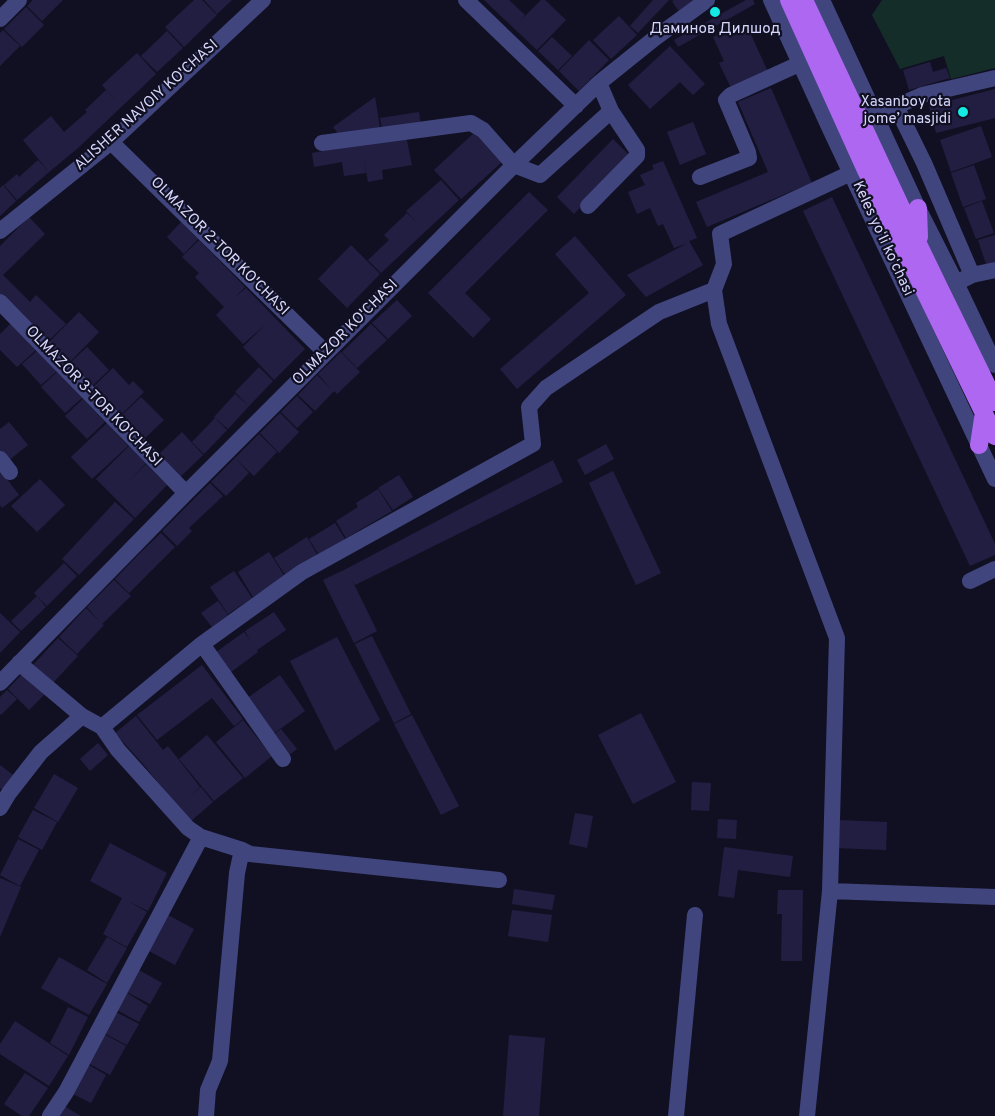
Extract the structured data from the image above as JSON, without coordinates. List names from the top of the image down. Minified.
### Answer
{"streets":{"main road":["Keles yoʻli koʻchasi"],"street":["ALISHER NAVOIY KO'CHASI","OLMAZOR 2-TOR KO'CHASI","OLMAZOR KO'CHASI","OLMAZOR 3-TOR KO'CHASI"]},"crossings":[["ALISHER NAVOIY KO'CHASI","OLMAZOR 2-TOR KO'CHASI"],["OLMAZOR 2-TOR KO'CHASI","OLMAZOR KO'CHASI"],["OLMAZOR KO'CHASI","OLMAZOR 3-TOR KO'CHASI"]],"places":["Даминов Дилшод","Xasanboy ota jome’ masjidi"]}
